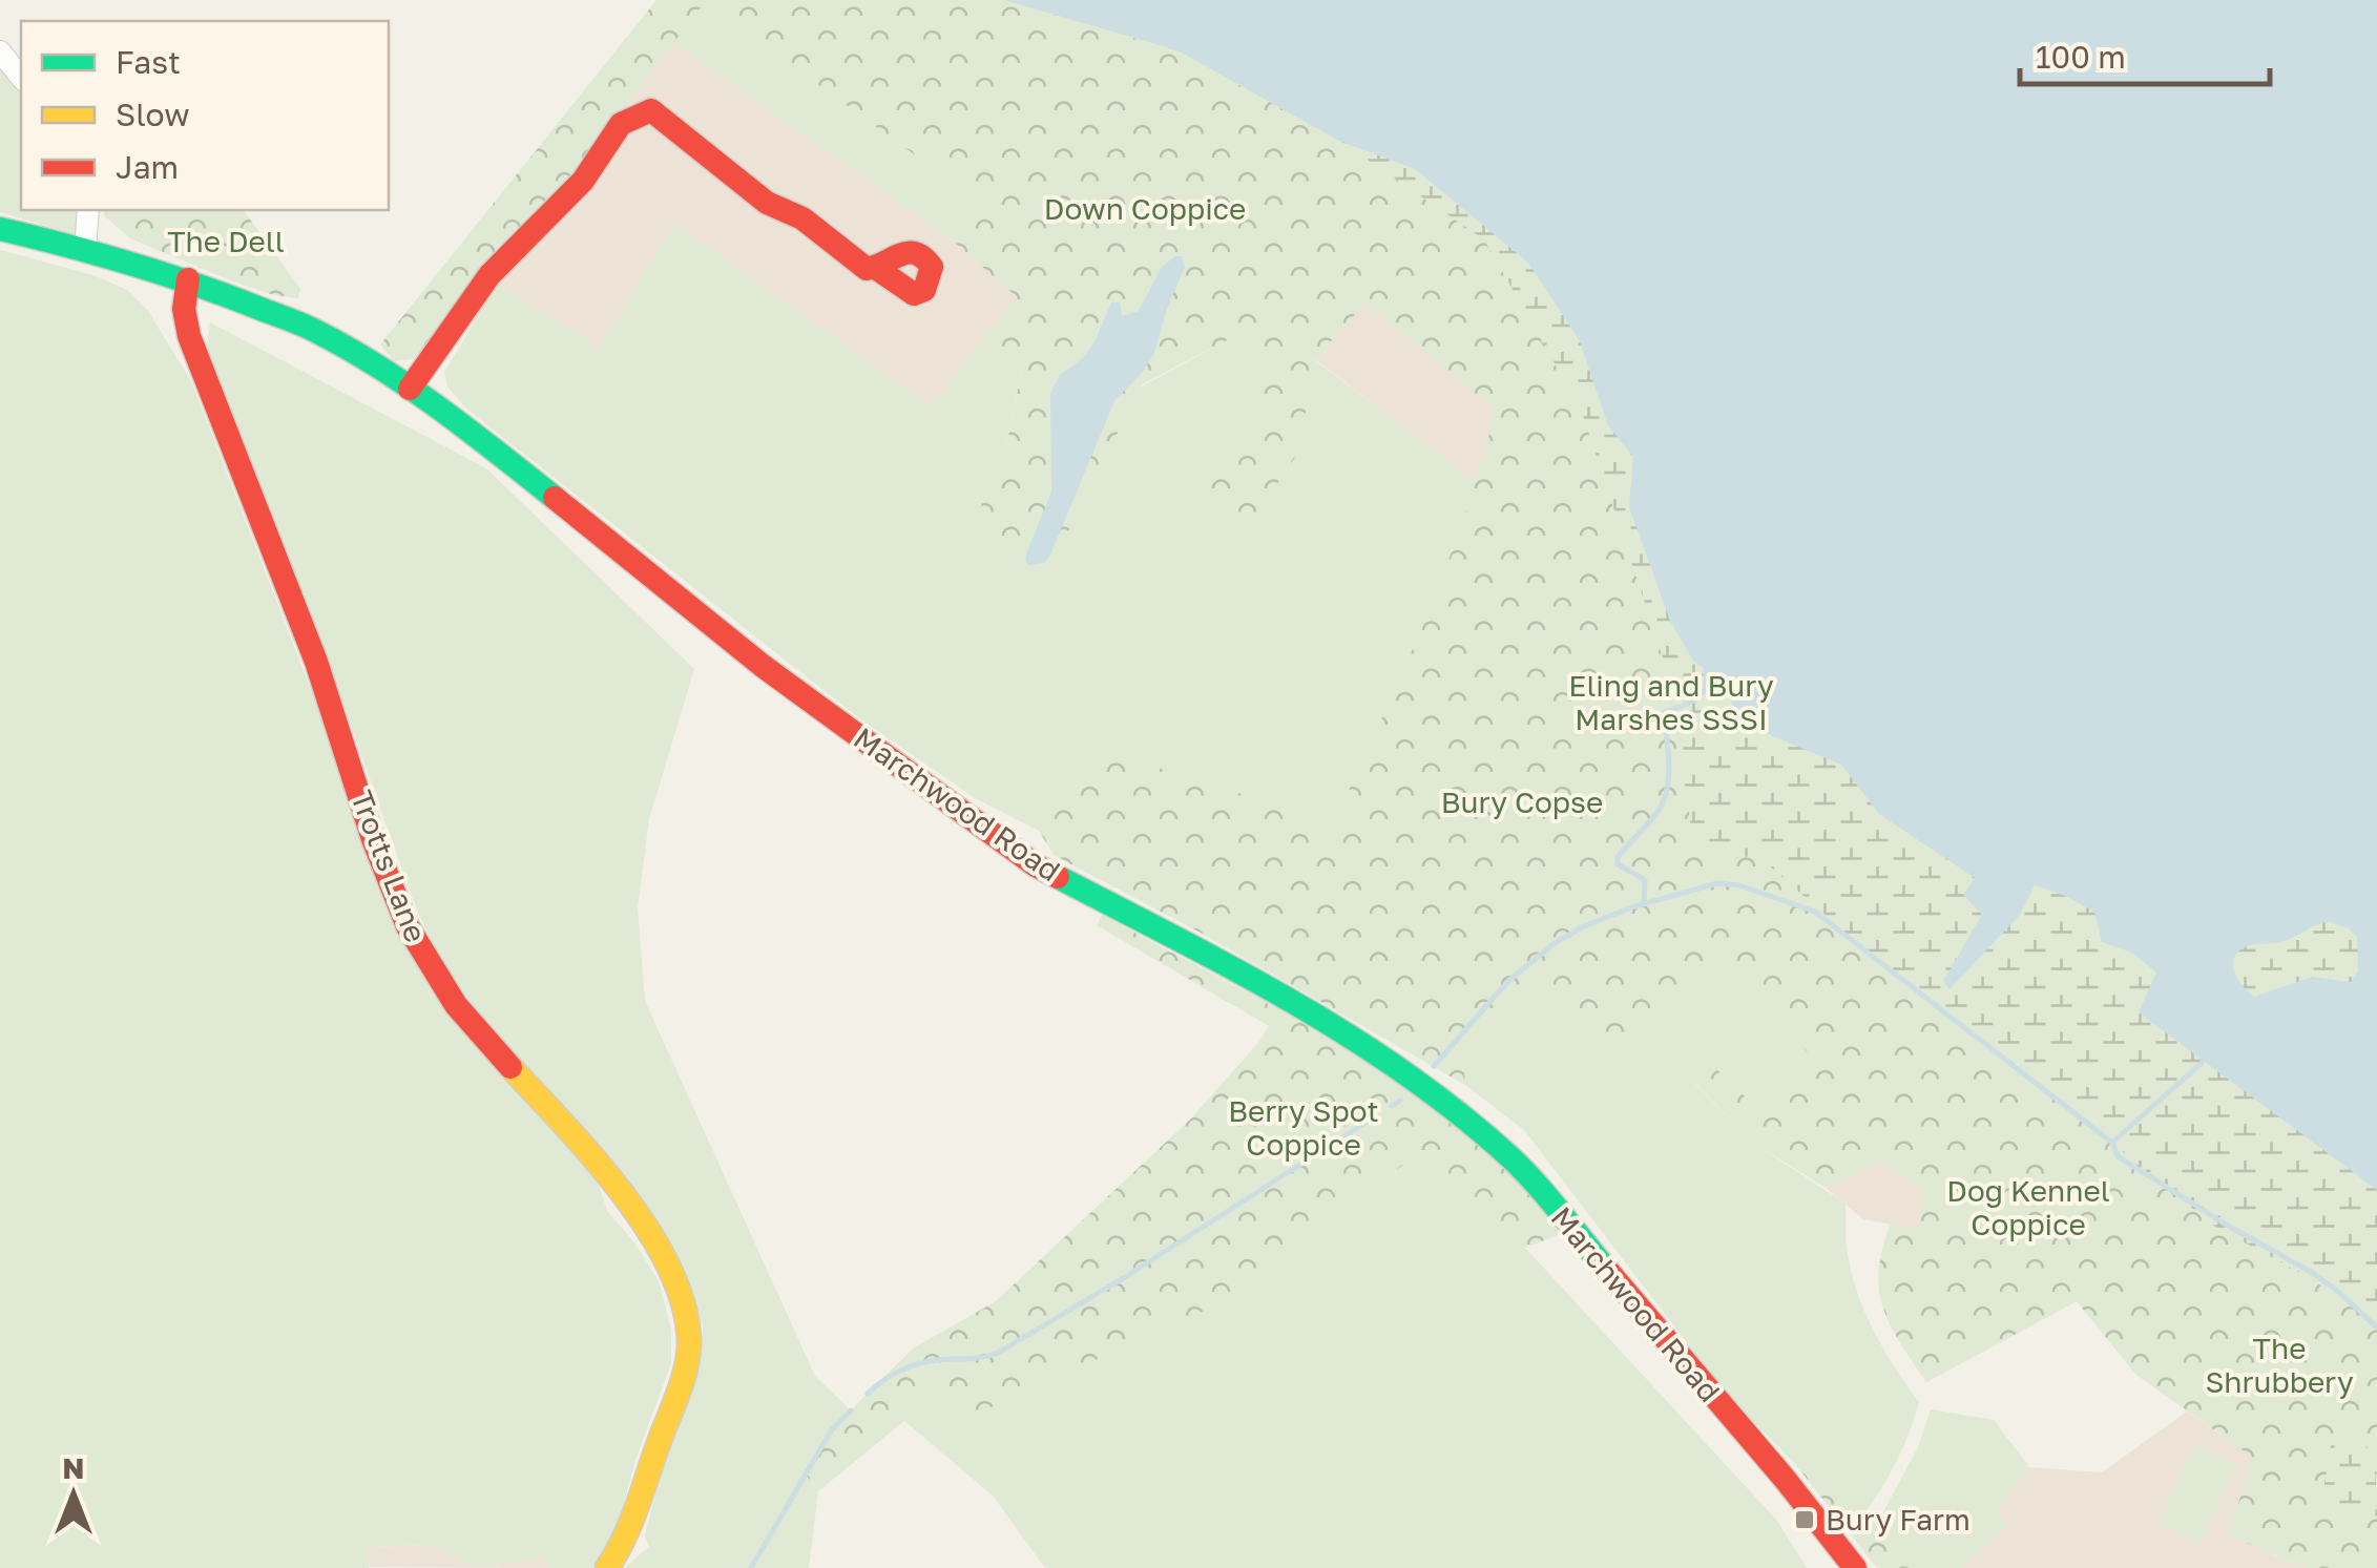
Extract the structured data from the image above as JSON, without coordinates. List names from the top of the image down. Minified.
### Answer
{"streets":{"street":["Marchwood Road","Trotts Lane"]},"crossings":[["Marchwood Road","Trotts Lane"]],"parks":["Down Coppice","The Dell","Eling and Bury Marshes SSSI","Bury Copse","Berry Spot Coppice","Dog Kennel Coppice","The Shrubbery"],"places":{"transit":["Bury Farm"]},"legend":["Fast","Slow","Jam"],"scale_bar":"100 m","north":"top"}
